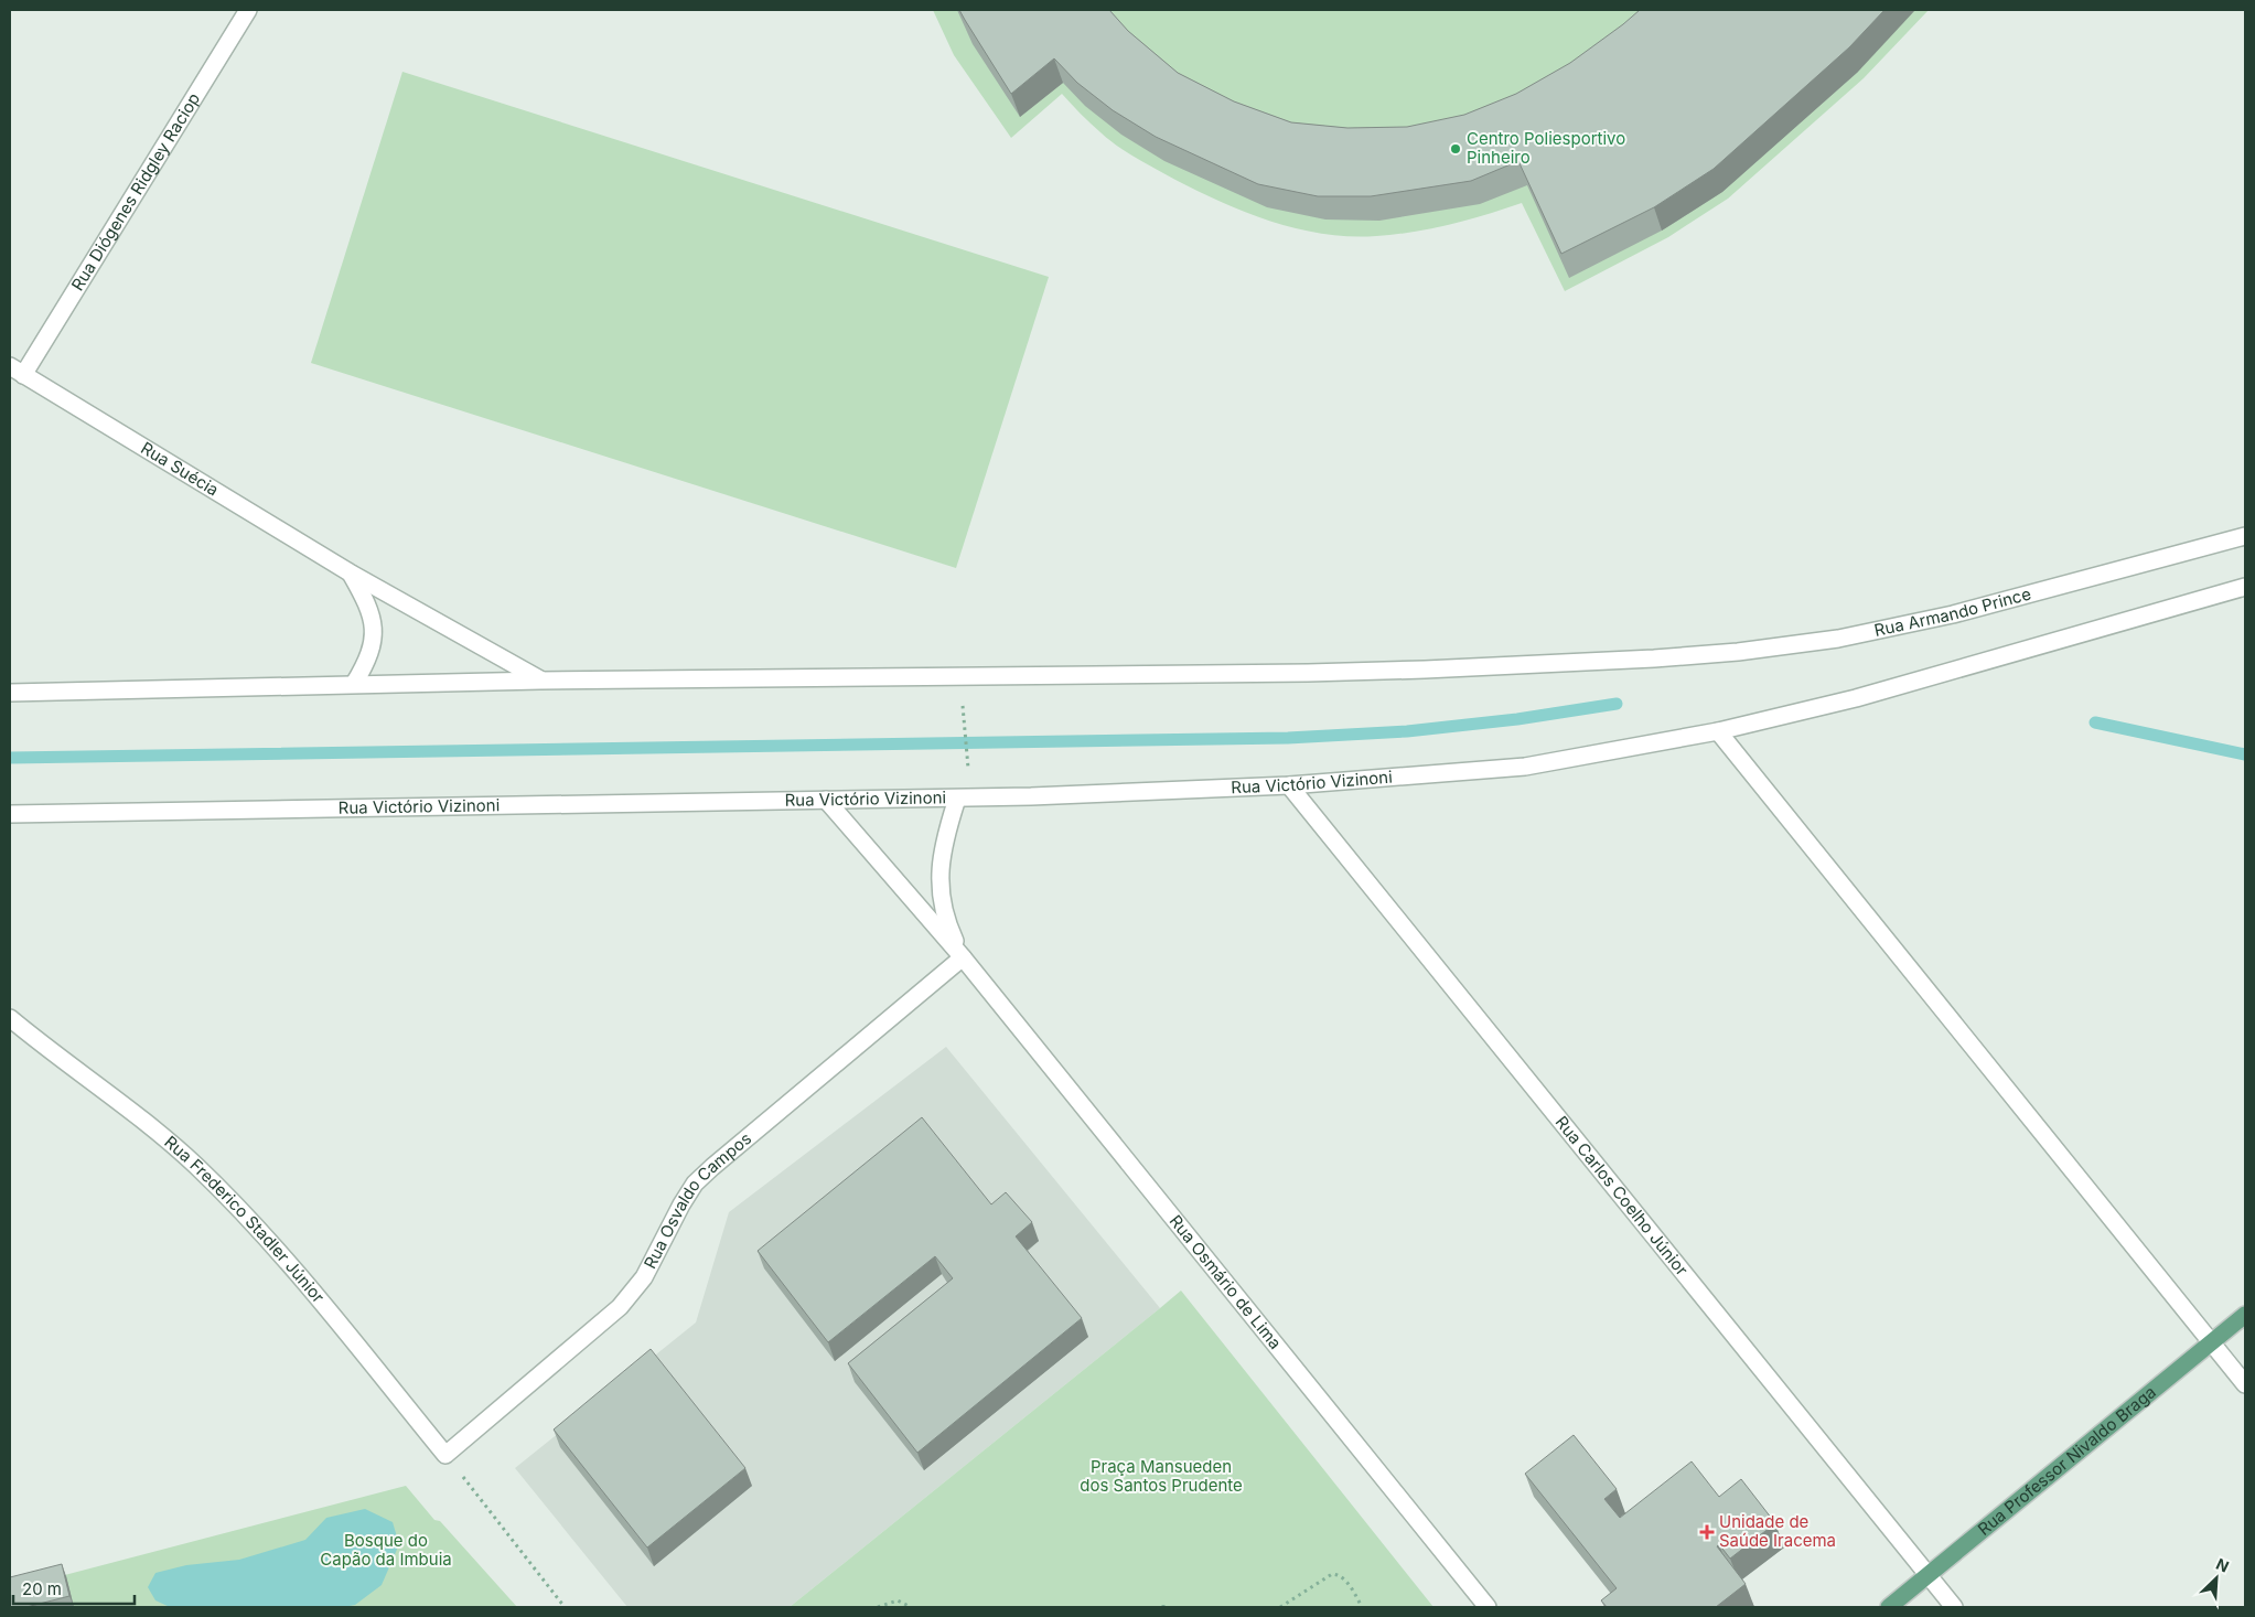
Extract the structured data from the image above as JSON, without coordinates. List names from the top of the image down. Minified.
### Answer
{"streets":{"main road":["Rua Professor Nivaldo Braga"],"street":["Rua Diógenes Ridgley Raciop","Rua Suécia","Rua Armando Prince","Rua Victório Vizinoni","Rua Carlos Coelho Júnior","Rua Osvaldo Campos","Rua Frederico Stadler Júnior","Rua Osmário de Lima"]},"crossings":[["Rua Diógenes Ridgley Raciop","Rua Suécia"],["Rua Suécia","Rua Armando Prince"],["Rua Victório Vizinoni","Rua Carlos Coelho Júnior"],["Rua Victório Vizinoni","Rua Osmário de Lima"],["Rua Carlos Coelho Júnior","Rua Professor Nivaldo Braga"],["Rua Osvaldo Campos","Rua Frederico Stadler Júnior"],["Rua Osvaldo Campos","Rua Osmário de Lima"]],"parks":["Praça Mansueden dos Santos Prudente","Bosque do Capão da Imbuia"],"places":{"other":["Centro Poliesportivo Pinheiro"],"health":["Unidade de Saúde Iracema"]},"scale_bar":"20 m","north":"top right"}
